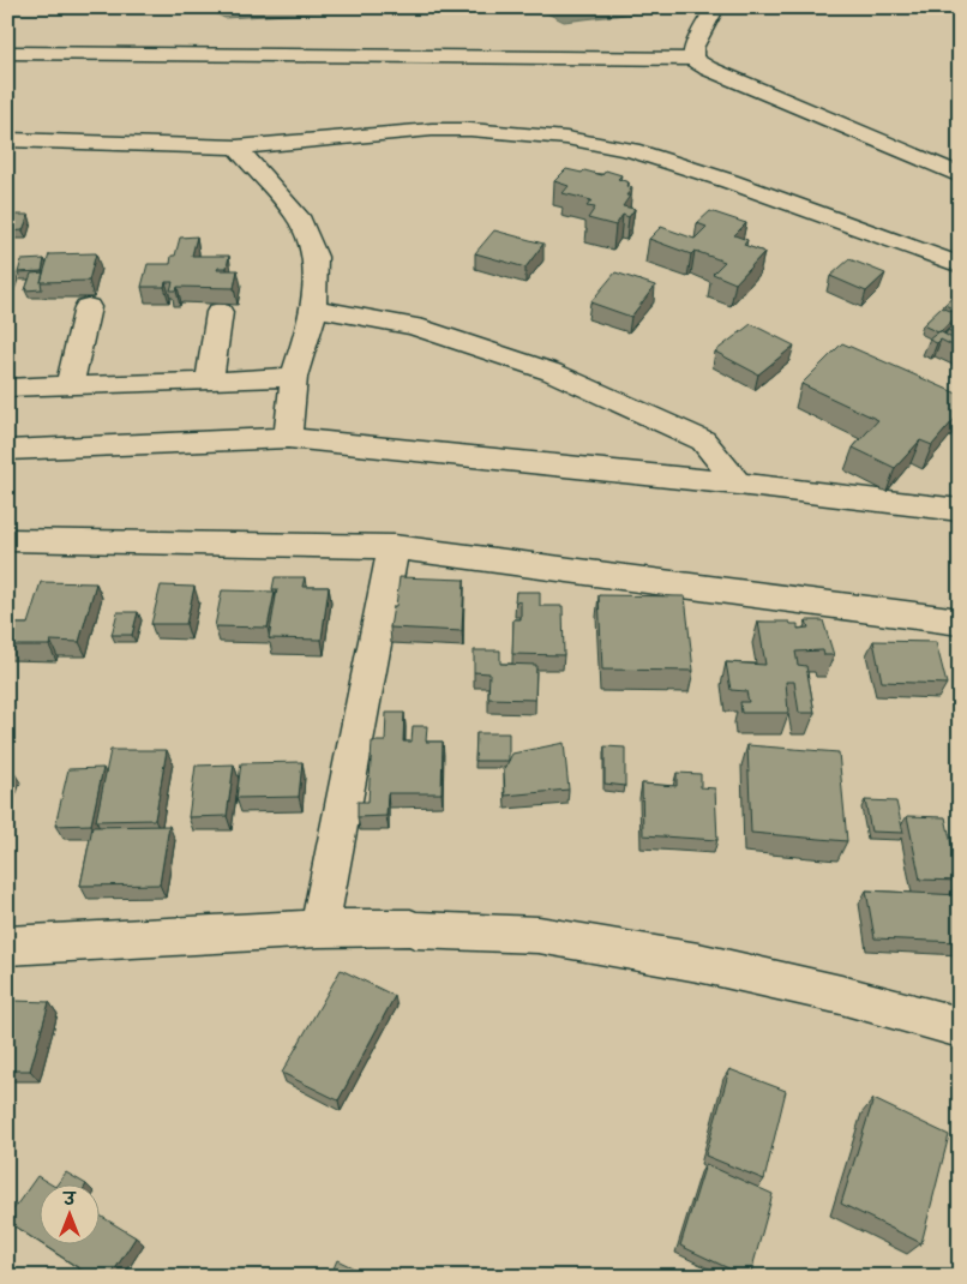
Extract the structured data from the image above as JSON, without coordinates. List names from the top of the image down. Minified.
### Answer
{"north":"top"}
